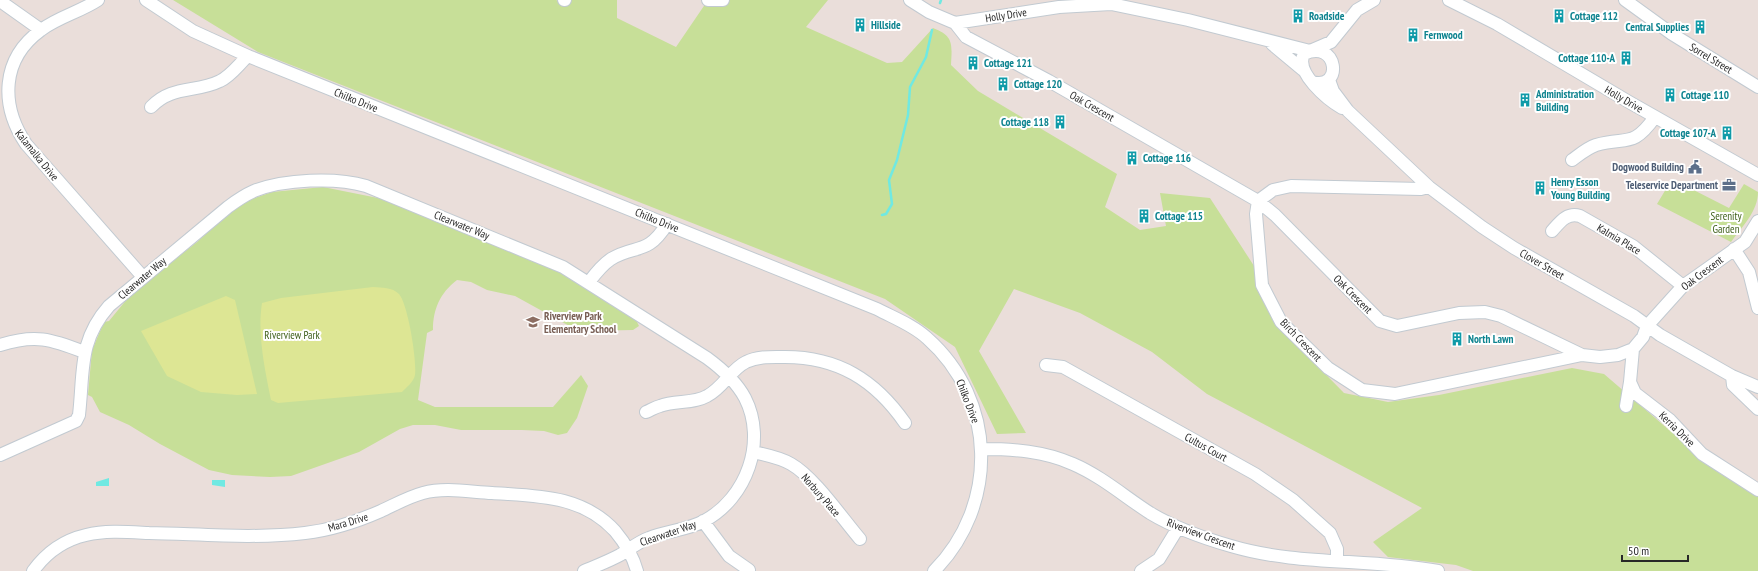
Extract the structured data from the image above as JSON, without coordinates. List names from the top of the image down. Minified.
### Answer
{"streets":{"street":["Holly Drive","Sorrel Street","Chilko Drive","Oak Crescent","Kalamalka Drive","Clearwater Way","Kalmia Place","Clover Street","Birch Crescent","Kerria Drive","Cultus Court","Norbury Place","Mara Drive","Riverview Crescent"]},"crossings":[["Holly Drive","Oak Crescent"],["Holly Drive","Clover Street"],["Chilko Drive","Riverview Crescent"],["Oak Crescent","Kalmia Place"],["Oak Crescent","Clover Street"],["Oak Crescent","Birch Crescent"],["Kalamalka Drive","Clearwater Way"],["Clearwater Way","Norbury Place"],["Clearwater Way","Mara Drive"],["Cultus Court","Riverview Crescent"]],"parks":["Serenity Garden","Riverview Park"],"places":{"building":["Roadside","Cottage 112","Hillside","Central Supplies","Fernwood","Cottage 110-A","Cottage 121","Cottage 120","Cottage 110","Administration Building","Cottage 118","Cottage 107-A","Cottage 116","Henry Esson Young Building","Cottage 115","North Lawn"],"public building":["Dogwood Building"],"office":["Teleservice Department"],"school or university":["Riverview Park Elementary School"]},"scale_bar":"50 m"}
